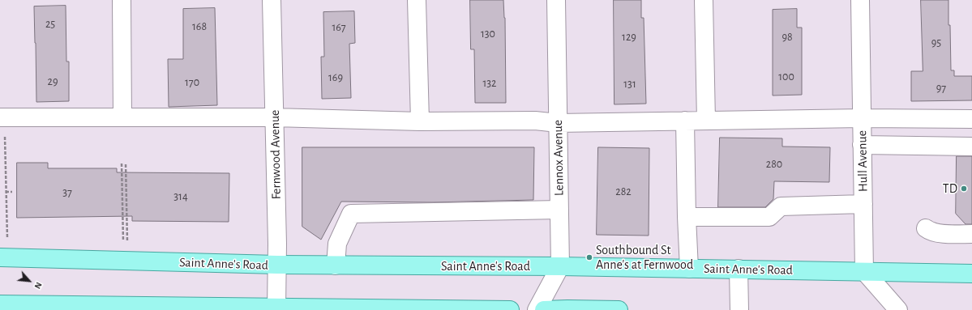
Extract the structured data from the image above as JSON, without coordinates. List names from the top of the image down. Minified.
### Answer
{"streets":{"main road":["Saint Anne's Road"],"street":["Fernwood Avenue","Lennox Avenue","Hull Avenue"]},"crossings":[["Fernwood Avenue","Saint Anne's Road"],["Lennox Avenue","Saint Anne's Road"],["Hull Avenue","Saint Anne's Road"]],"places":["TD","Southbound St Anne's at Fernwood"],"house_numbers":["25","168","167","130","129","98","95","100","169","29","170","132","131","97","280","282","37","314"],"north":"bottom right"}
